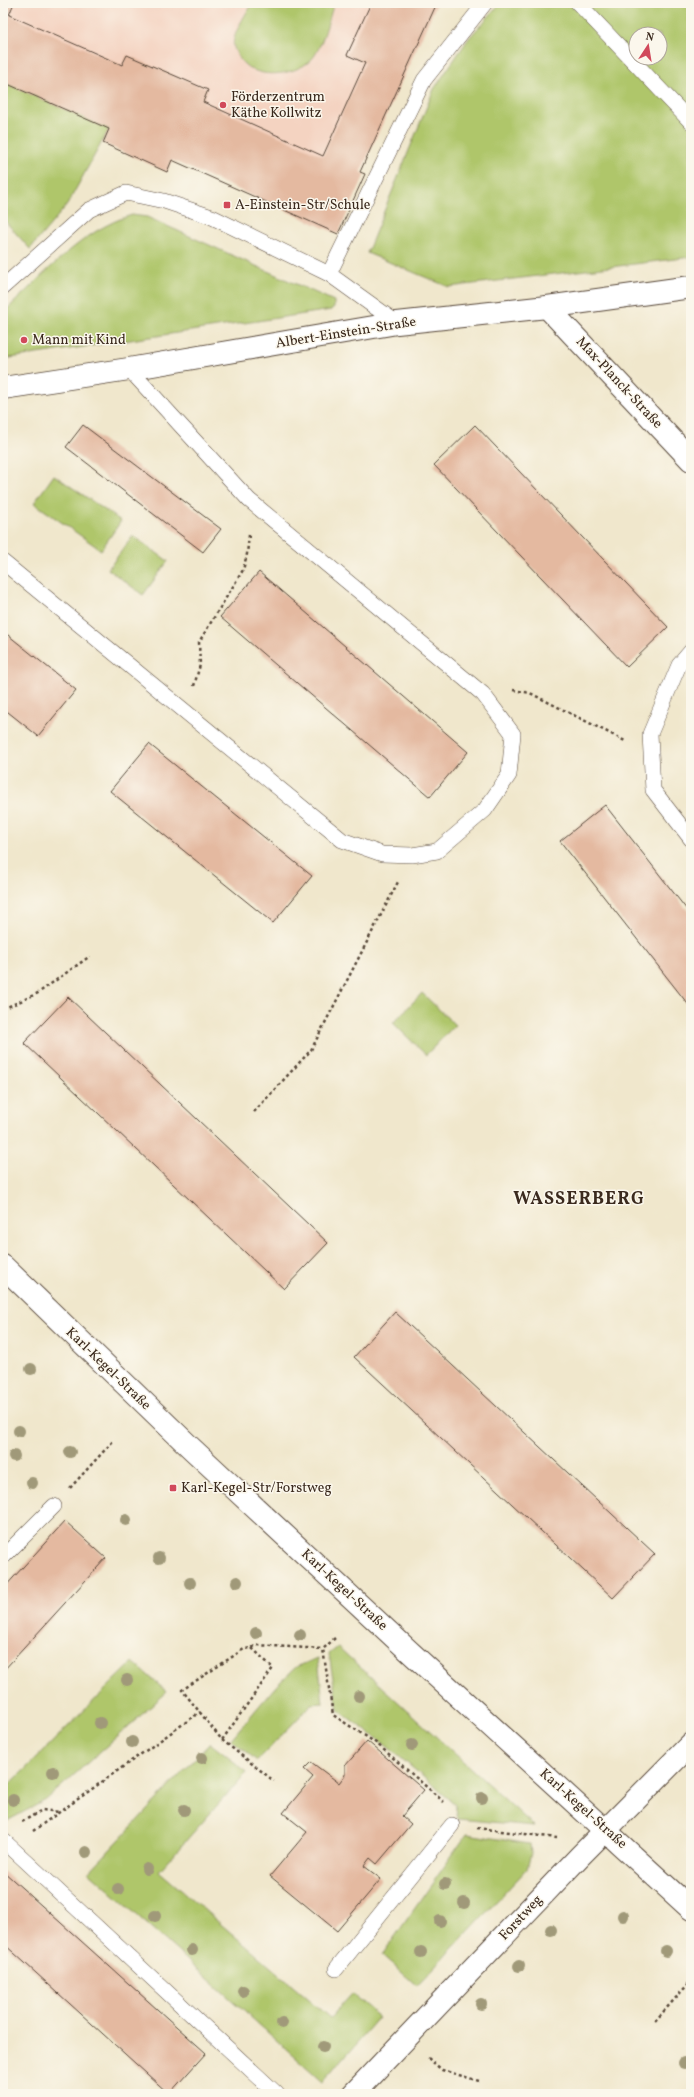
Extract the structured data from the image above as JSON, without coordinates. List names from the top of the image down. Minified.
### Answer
{"streets":{"street":["Albert-Einstein-Straße","Max-Planck-Straße","Karl-Kegel-Straße","Forstweg"]},"crossings":[["Albert-Einstein-Straße","Max-Planck-Straße"],["Karl-Kegel-Straße","Forstweg"]],"districts":["WASSERBERG"],"places":{"other":["Förderzentrum Käthe Kollwitz","Mann mit Kind"],"transit":["A-Einstein-Str/Schule","Karl-Kegel-Str/Forstweg"]},"north":"top"}
